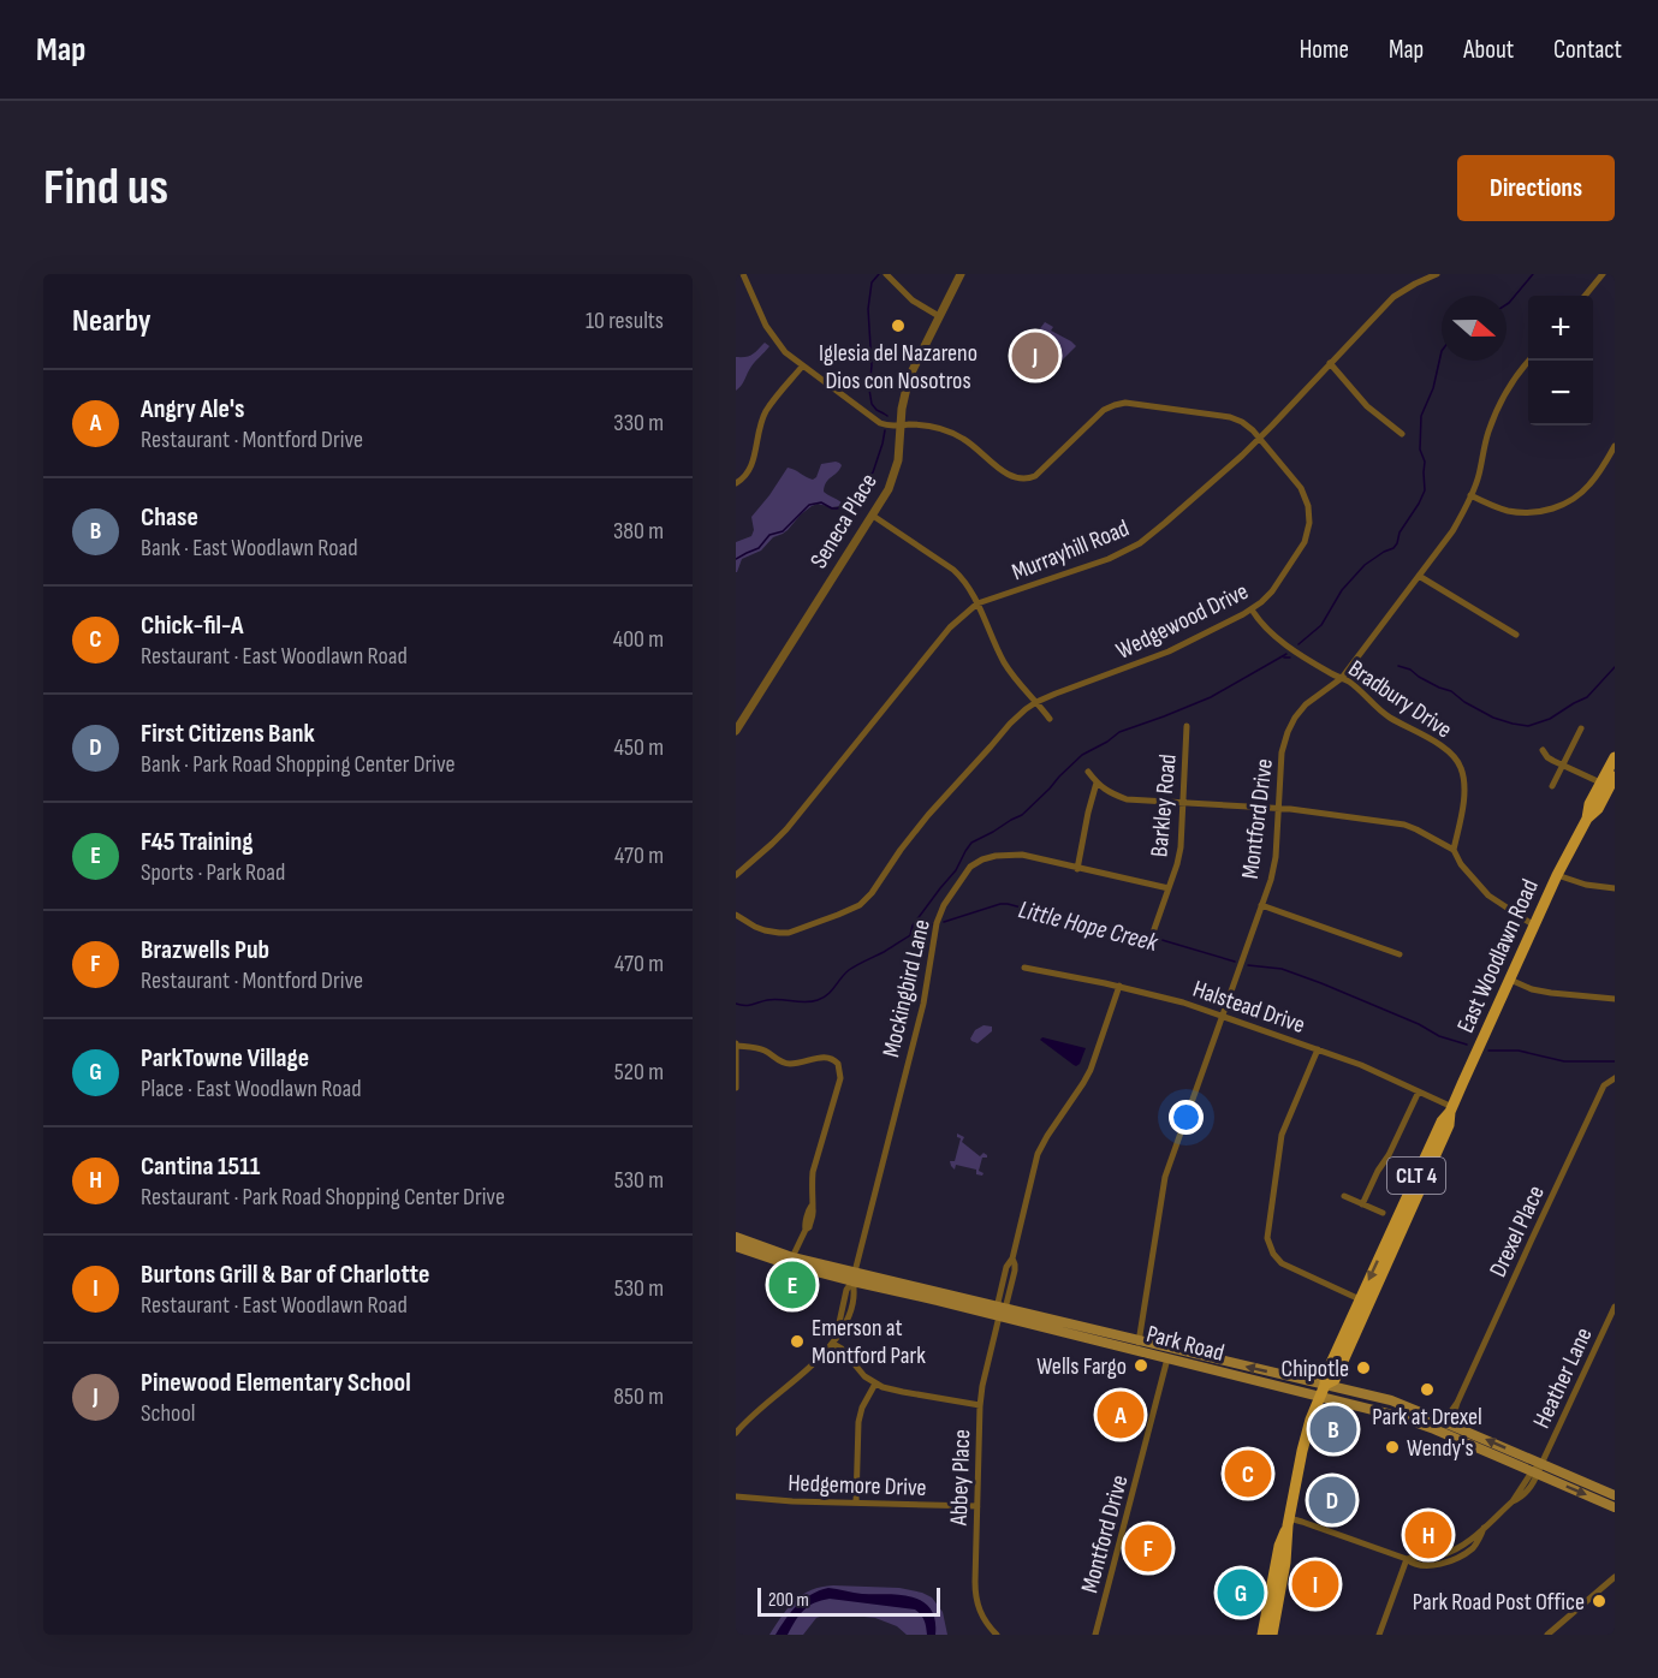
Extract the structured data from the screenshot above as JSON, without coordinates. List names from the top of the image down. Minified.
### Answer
{"streets":{"main road":["East Woodlawn Road","CLT 4","Park Road"],"street":["Seneca Place","Murrayhill Road","Wedgewood Drive","Bradbury Drive","Barkley Road","Montford Drive","Mockingbird Lane","Halstead Drive","Drexel Place","Heather Lane","Abbey Place","Hedgemore Drive"]},"crossings":[["Seneca Place","Wedgewood Drive"],["Murrayhill Road","Wedgewood Drive"],["Wedgewood Drive","Bradbury Drive"],["Bradbury Drive","Montford Drive"],["Barkley Road","Mockingbird Lane"],["Montford Drive","Halstead Drive"],["Montford Drive","Park Road"],["East Woodlawn Road","Halstead Drive"],["East Woodlawn Road","Park Road"],["Mockingbird Lane","Park Road"],["Halstead Drive","Abbey Place"],["Drexel Place","Park Road"],["Park Road","Heather Lane"],["Park Road","Abbey Place"],["Abbey Place","Hedgemore Drive"]],"water":["Little Hope Creek"],"places":["Iglesia del Nazareno Dios con Nosotros","Emerson at Montford Park","Wells Fargo","Chipotle","Park at Drexel","Wendy's","Park Road Post Office"],"scale_bar":"200 m","north":"right","page":{"header":"Map","nav":["Home","Map","About","Contact"],"buttons":"Directions","title":"Find us","heading":["Nearby","10 results"],"map_buttons":["+","−"],"pins":["J","E","A","B","C","D","H","F","I","G"],"list":[{"mark":"A","name":"Angry Ale's","note":"Restaurant · Montford Drive","value":"330 m"},{"mark":"B","name":"Chase","note":"Bank · East Woodlawn Road","value":"380 m"},{"mark":"C","name":"Chick-fil-A","note":"Restaurant · East Woodlawn Road","value":"400 m"},{"mark":"D","name":"First Citizens Bank","note":"Bank · Park Road Shopping Center Drive","value":"450 m"},{"mark":"E","name":"F45 Training","note":"Sports · Park Road","value":"470 m"},{"mark":"F","name":"Brazwells Pub","note":"Restaurant · Montford Drive","value":"470 m"},{"mark":"G","name":"ParkTowne Village","note":"Place · East Woodlawn Road","value":"520 m"},{"mark":"H","name":"Cantina 1511","note":"Restaurant · Park Road Shopping Center Drive","value":"530 m"},{"mark":"I","name":"Burtons Grill & Bar of Charlotte","note":"Restaurant · East Woodlawn Road","value":"530 m"},{"mark":"J","name":"Pinewood Elementary School","note":"School","value":"850 m"}],"scale":"200 m"}}
